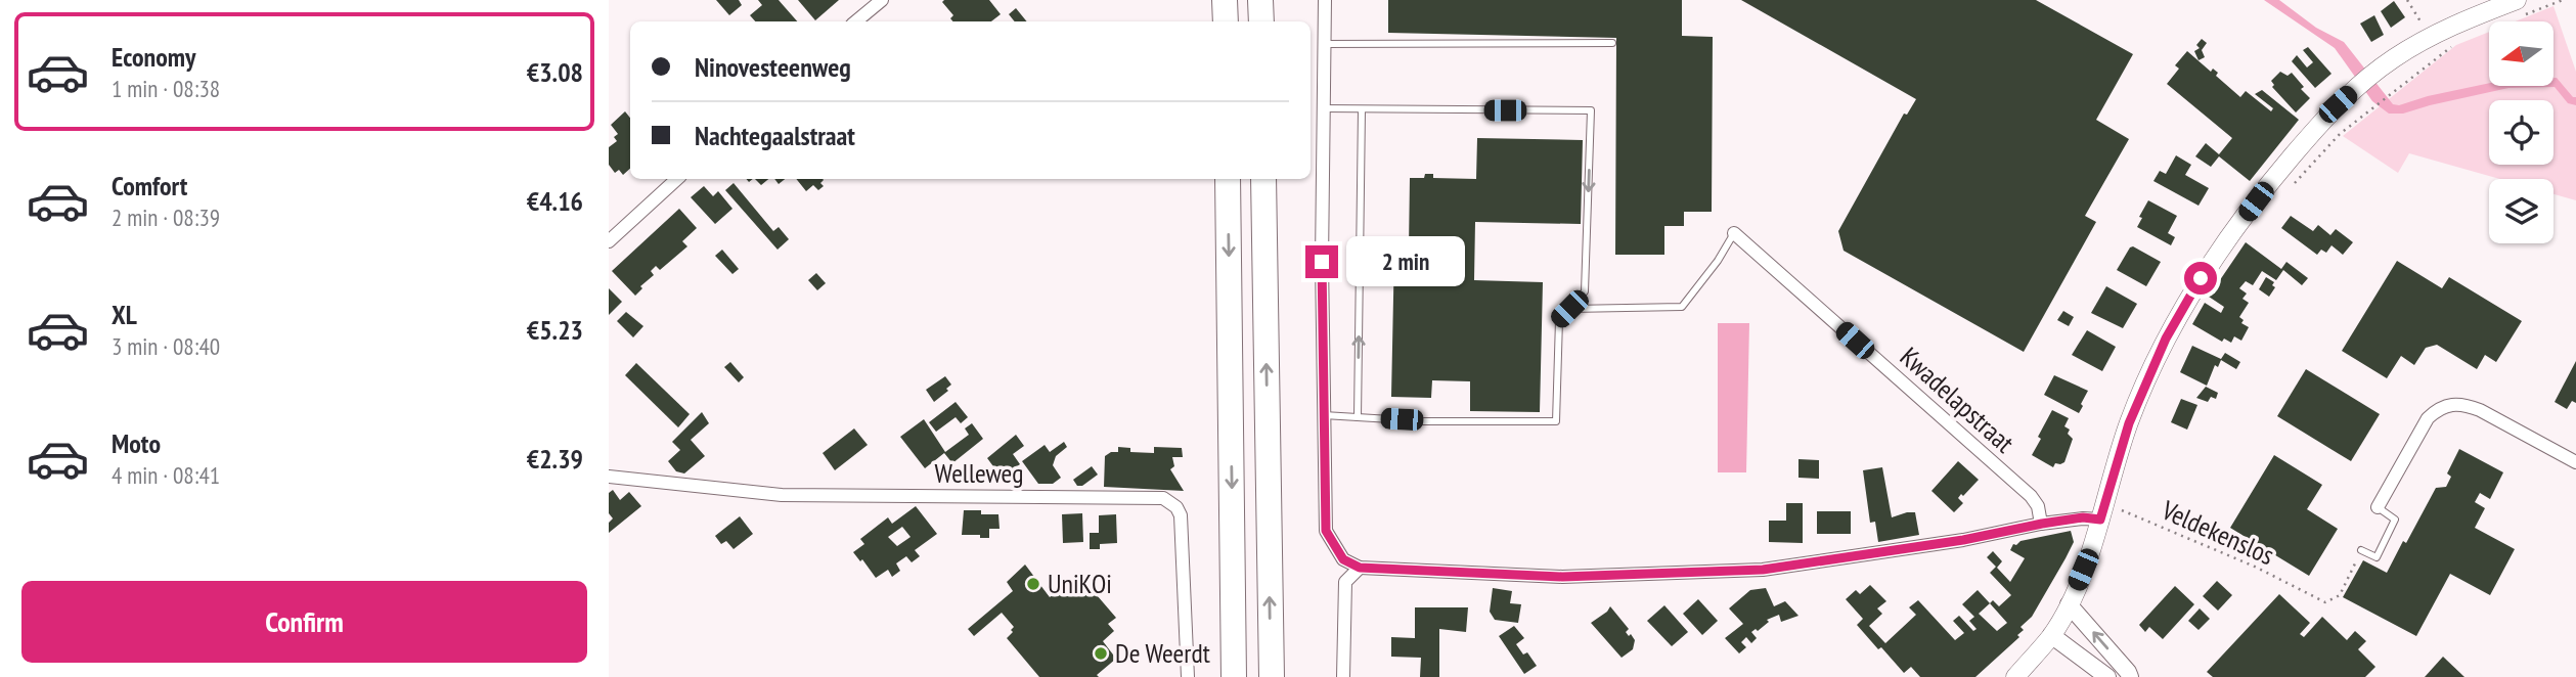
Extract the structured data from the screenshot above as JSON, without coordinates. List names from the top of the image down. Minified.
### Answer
{"streets":{"street":["Kwadelapstraat","Welleweg"],"path":["Veldekenslos"]},"places":["UniKOi","De Weerdt"],"north":"left","page":{"list":[{"name":"Economy","note":"1 min · 08:38","value":"€3.08"},{"name":"Comfort","note":"2 min · 08:39","value":"€4.16"},{"name":"XL","note":"3 min · 08:40","value":"€5.23"},{"name":"Moto","note":"4 min · 08:41","value":"€2.39"}],"banner":["Ninovesteenweg","Nachtegaalstraat"],"bubble":"2 min","buttons":"Confirm"}}
